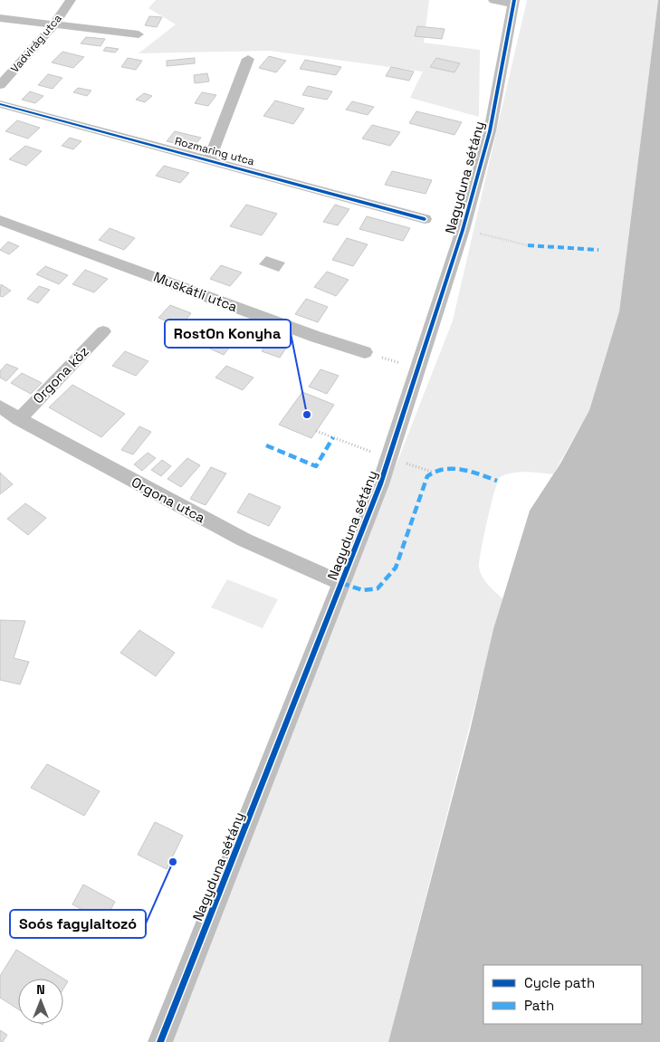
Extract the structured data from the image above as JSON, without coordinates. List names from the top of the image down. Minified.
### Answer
{"streets":{"street":["Vadvirág utca","Rozmaring utca","Nagyduna sétány","Muskátli utca","Orgona köz","Orgona utca"]},"crossings":[["Nagyduna sétány","Orgona utca"],["Orgona köz","Orgona utca"]],"places":["RostOn Konyha","Soós fagylaltozó"],"legend":["Cycle path","Path"],"north":"top"}
